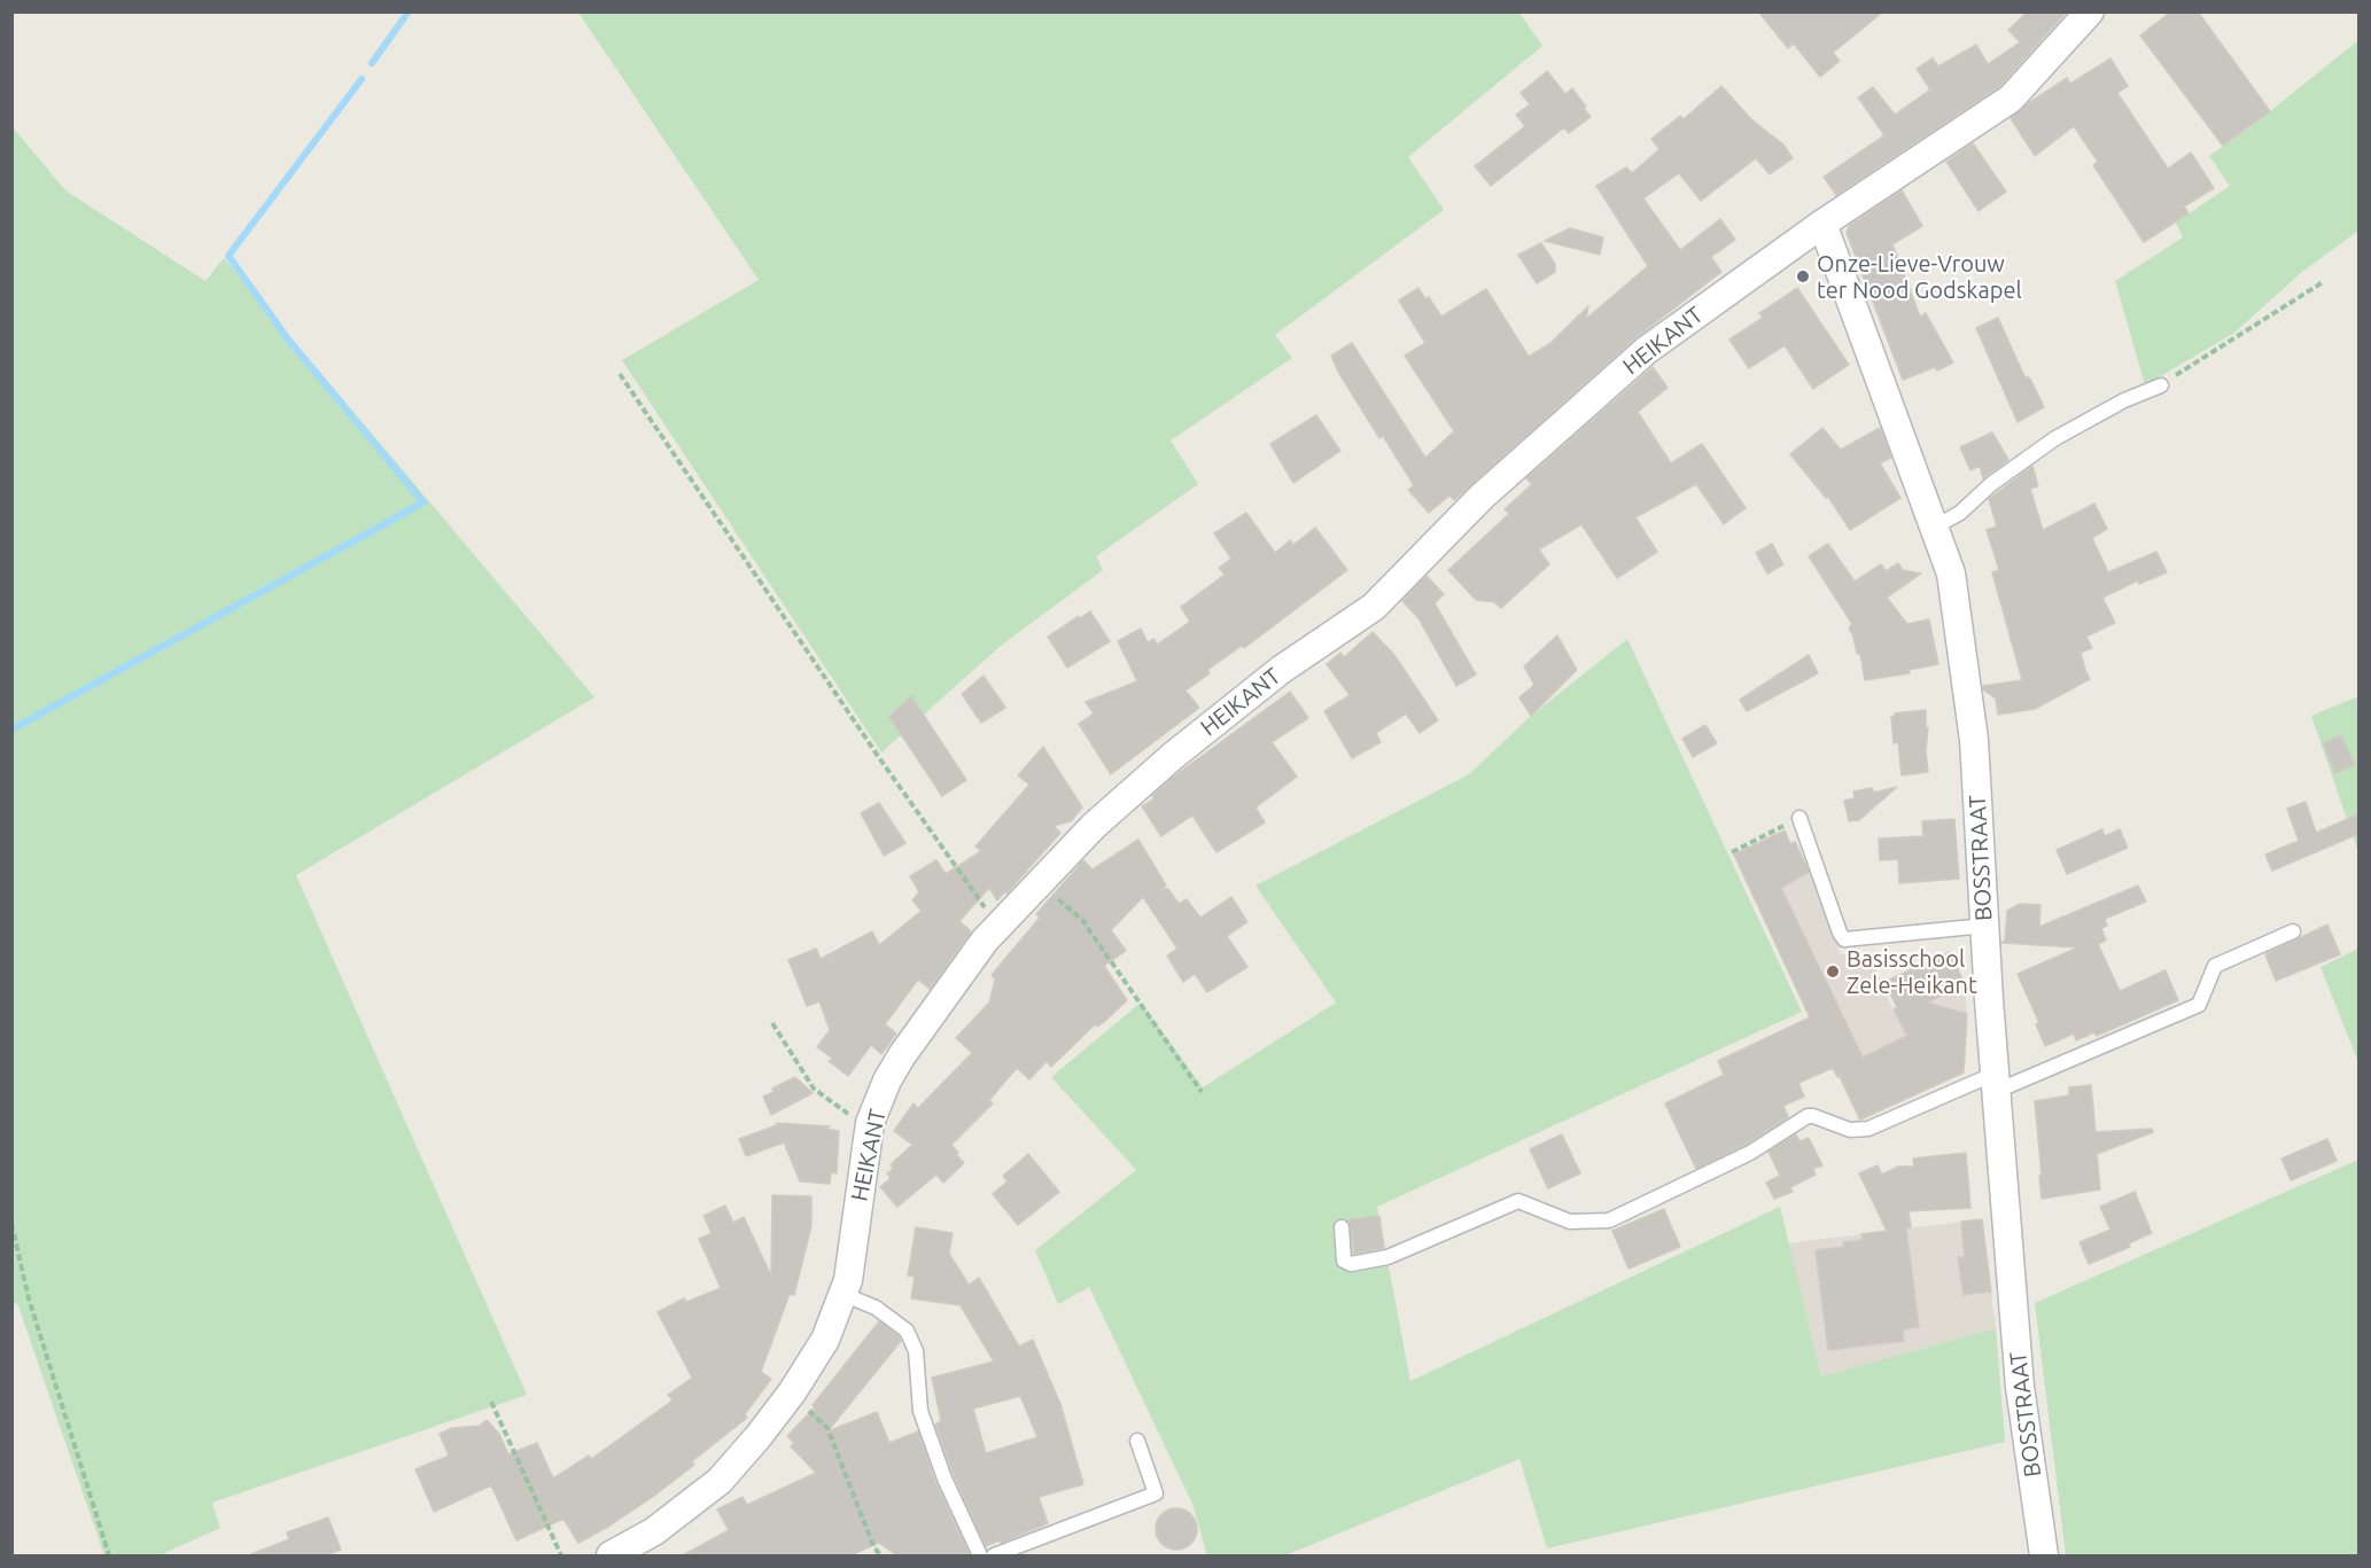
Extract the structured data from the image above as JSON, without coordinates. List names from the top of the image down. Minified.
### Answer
{"streets":{"street":["HEIKANT","BOSSTRAAT"]},"crossings":[["HEIKANT","BOSSTRAAT"]],"places":["Onze-Lieve-Vrouw ter Nood Godskapel","Basisschool Zele-Heikant"]}
